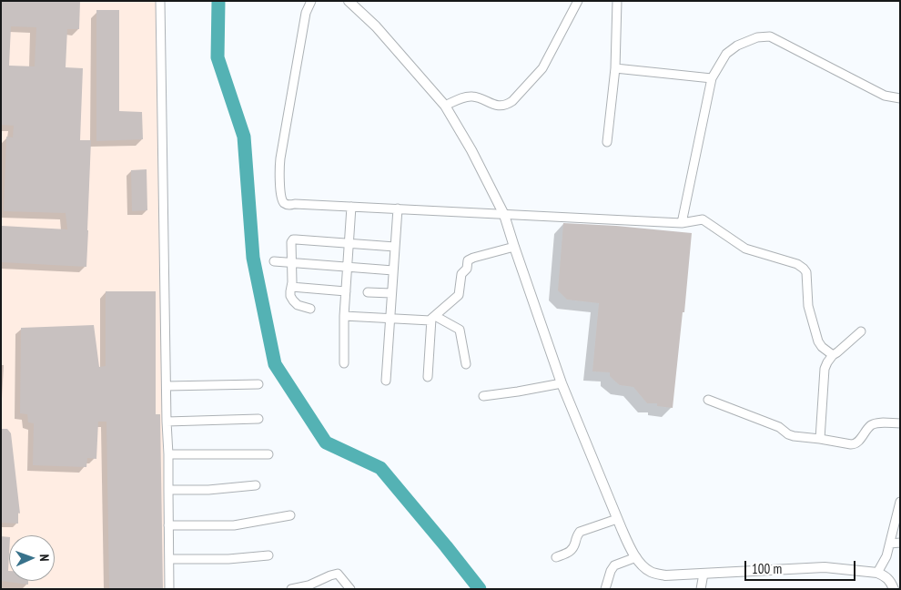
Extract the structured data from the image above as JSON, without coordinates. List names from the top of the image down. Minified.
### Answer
{"scale_bar":"100 m","north":"right"}
